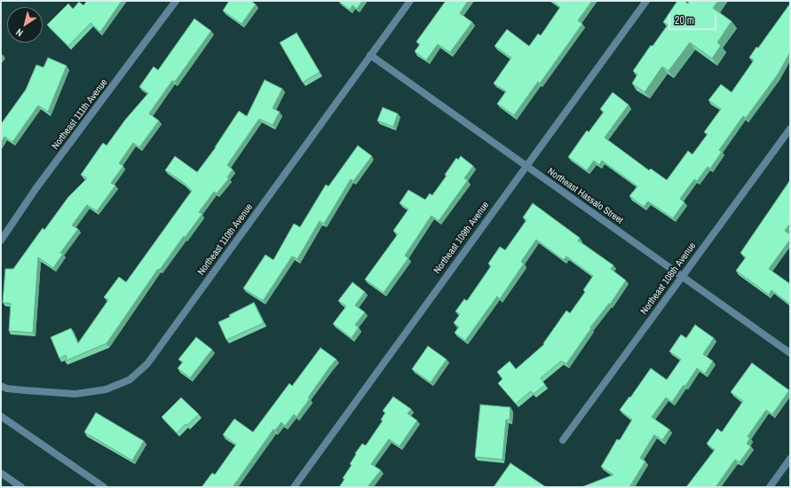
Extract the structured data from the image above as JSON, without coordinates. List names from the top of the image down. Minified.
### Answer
{"streets":{"street":["Northeast 111th Avenue","Northeast Hassalo Street","Northeast 109th Avenue","Northeast 110th Avenue","Northeast 108th Avenue"]},"crossings":[["Northeast Hassalo Street","Northeast 109th Avenue"],["Northeast Hassalo Street","Northeast 110th Avenue"],["Northeast Hassalo Street","Northeast 108th Avenue"]],"scale_bar":"20 m","north":"bottom left"}
